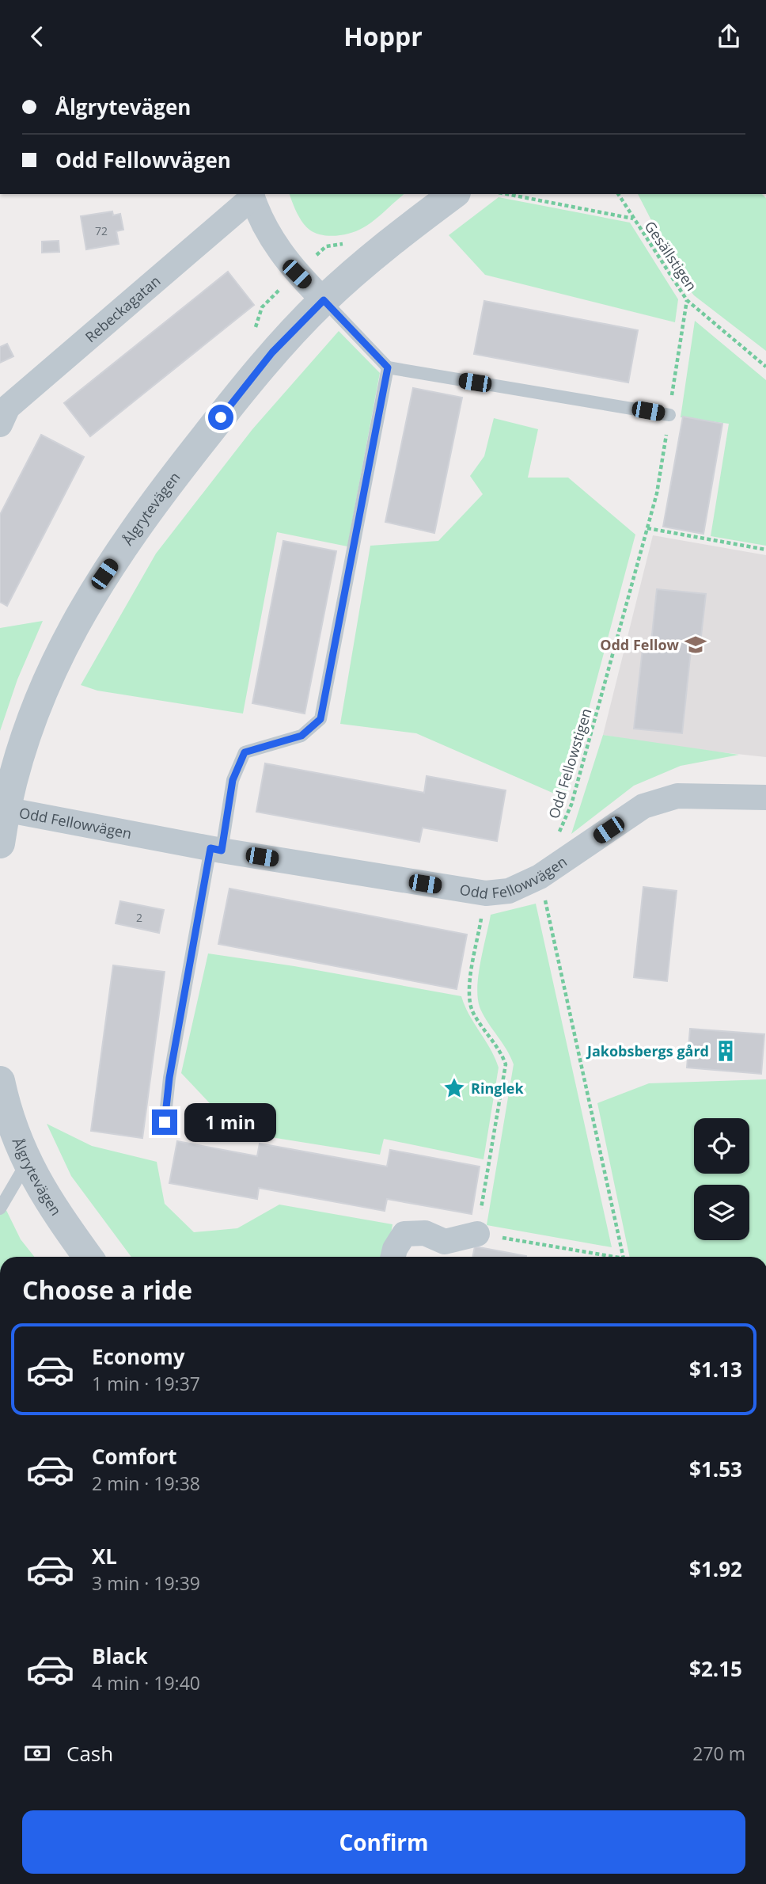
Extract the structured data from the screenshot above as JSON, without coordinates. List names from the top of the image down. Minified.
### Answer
{"streets":{"street":["Rebeckagatan","Ålgrytevägen","Odd Fellowvägen"],"path":["Gesällstigen","Odd Fellowstigen"]},"crossings":[["Gesällstigen","Odd Fellowstigen"],["Ålgrytevägen","Odd Fellowvägen"],["Odd Fellowstigen","Odd Fellowvägen"]],"places":{"school or university":["Odd Fellow"],"building":["Jakobsbergs gård"],"place":["Ringlek"]},"house_numbers":["72","2"],"page":{"header":"Hoppr","banner":["Ålgrytevägen","Odd Fellowvägen"],"bubble":"1 min","heading":"Choose a ride","list":[{"name":"Economy","note":"1 min · 19:37","value":"$1.13"},{"name":"Comfort","note":"2 min · 19:38","value":"$1.53"},{"name":"XL","note":"3 min · 19:39","value":"$1.92"},{"name":"Black","note":"4 min · 19:40","value":"$2.15"}],"pay":["Cash","270 m"],"buttons":"Confirm"}}
